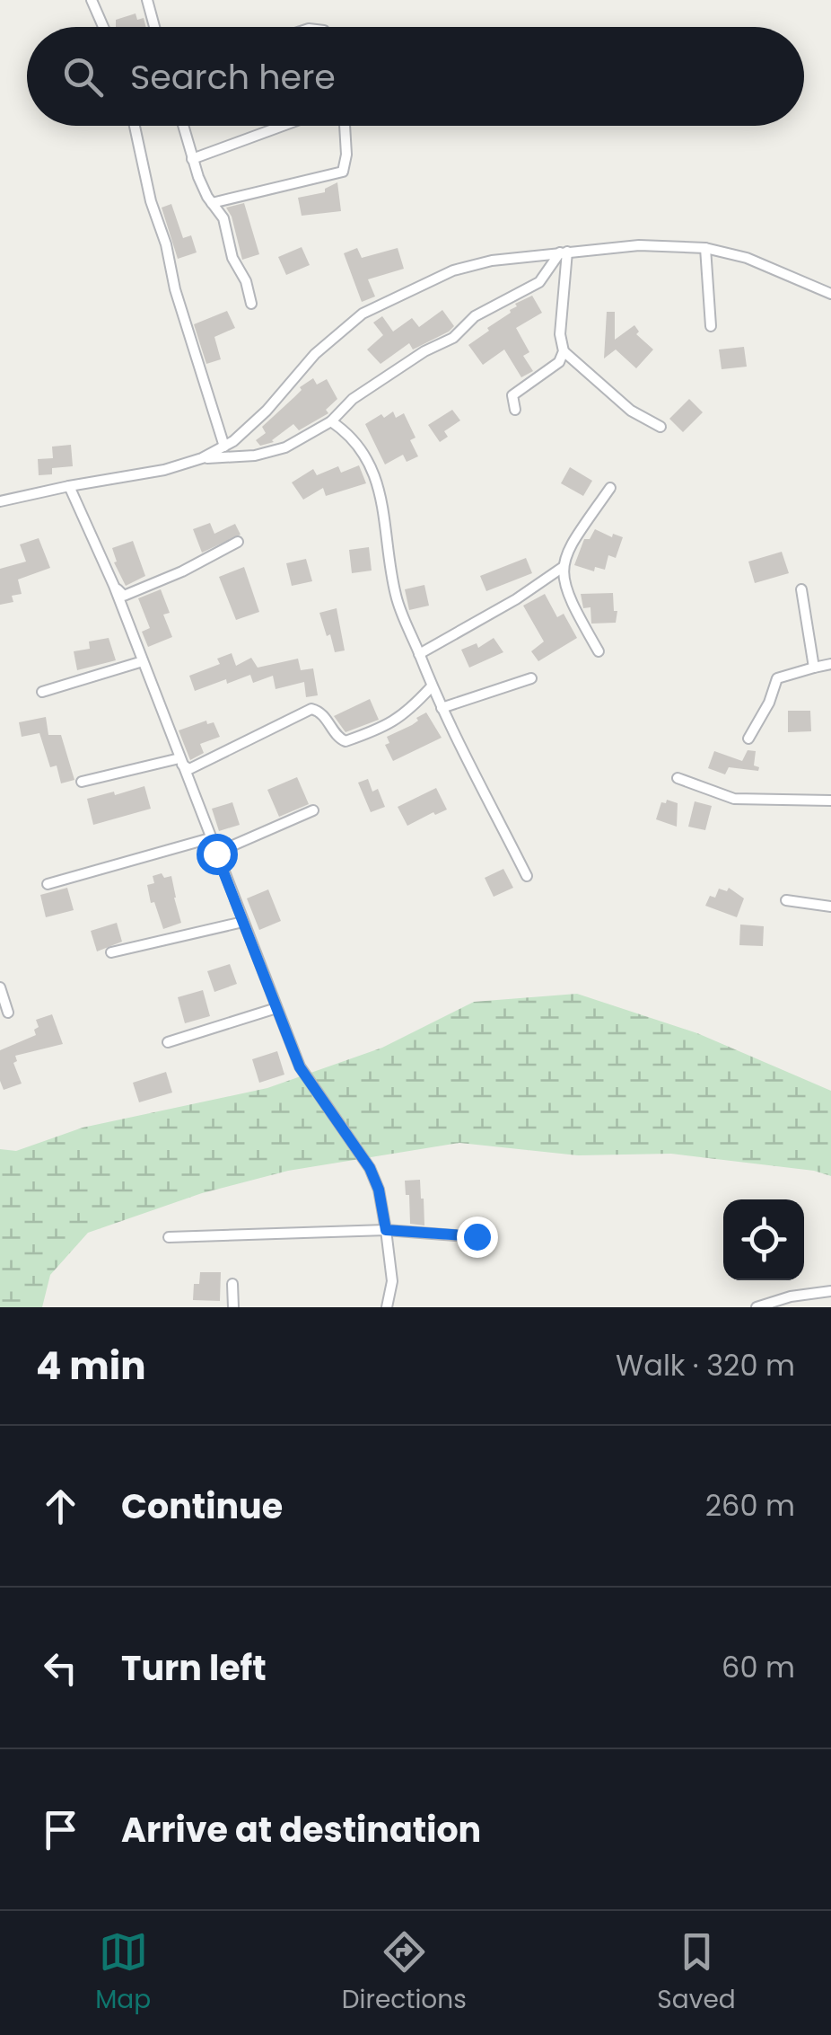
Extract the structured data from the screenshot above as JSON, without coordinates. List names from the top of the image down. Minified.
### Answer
{"page":{"search":"Search here","heading":["4 min","Walk · 320 m"],"list":[["Continue","260 m"],["Turn left","60 m"],"Arrive at destination"],"nav":["Map","Directions","Saved"]}}
